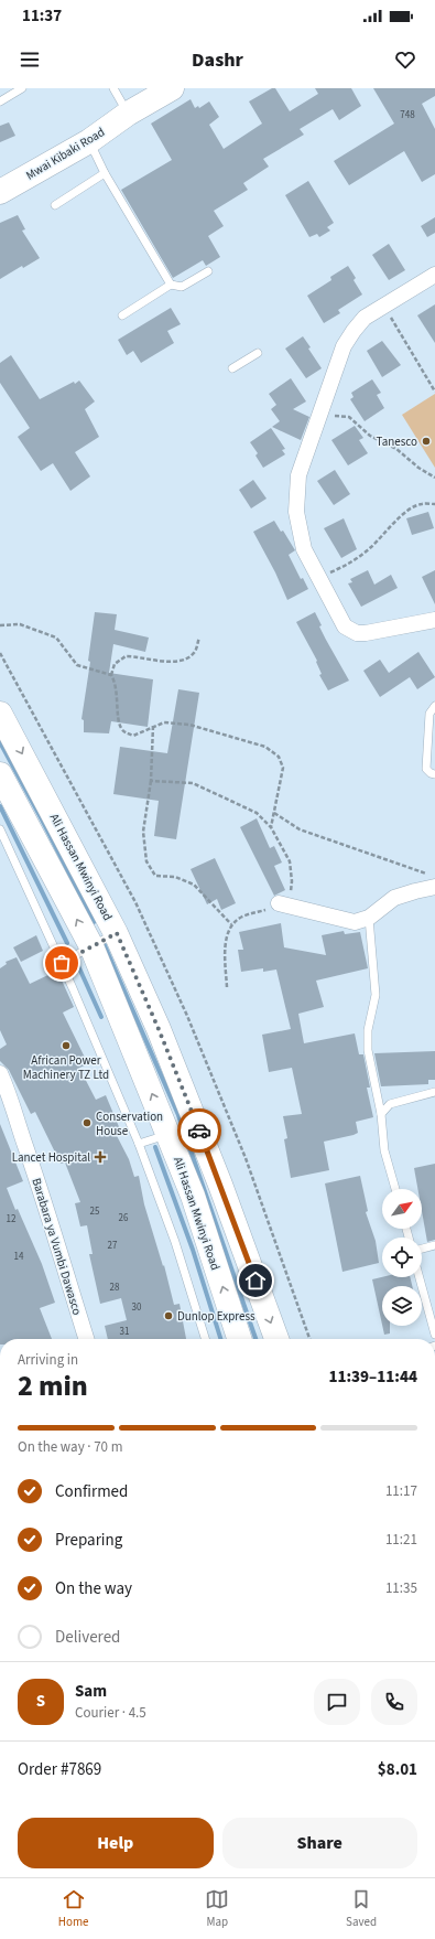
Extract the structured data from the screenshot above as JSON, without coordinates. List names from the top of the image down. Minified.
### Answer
{"streets":{"main road":["Mwai Kibaki Road","Ali Hassan Mwinyi Road"],"street":["Barabara ya Vumbi Dawasco"]},"places":{"other":["Tanesco","African Power Machinery TZ Ltd","Conservation House","Dunlop Express"],"health":["Lancet Hospital"]},"house_numbers":["748","25","26","12","27","14","28","30","31"],"north":"top right","page":{"status":"11:37","header":"Dashr","heading":["2 min","Arriving in","11:39–11:44"],"panel":["Sam","Courier · 4.5","Order #7869","$8.01"],"bar":"On the way · 70 m","list":[["Confirmed","11:17"],["Preparing","11:21"],["On the way","11:35"],"Delivered"],"round":"S","buttons":["Help","Share"],"tabs":["Home","Map","Saved"]}}
